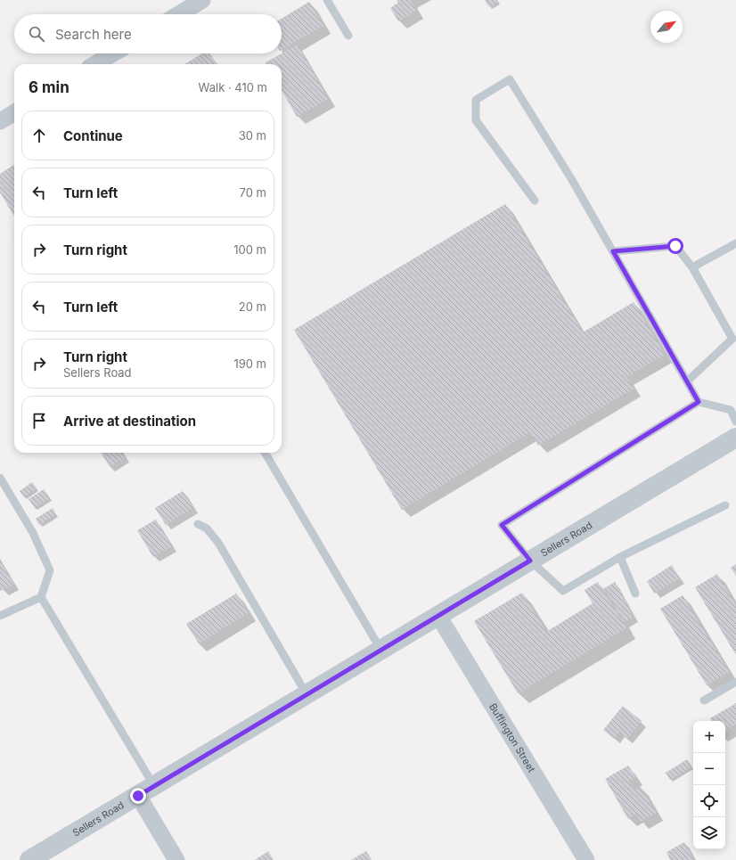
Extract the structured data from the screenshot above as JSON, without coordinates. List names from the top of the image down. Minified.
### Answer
{"streets":{"street":["Sellers Road","Buffington Street"]},"crossings":[["Sellers Road","Buffington Street"]],"north":"top right","page":{"search":"Search here","heading":["6 min","Walk · 410 m"],"list":[["Continue","30 m"],["Turn left","70 m"],["Turn right","100 m"],["Turn left","20 m"],["Turn right","Sellers Road","190 m"],"Arrive at destination"],"map_buttons":["+","−"]}}
